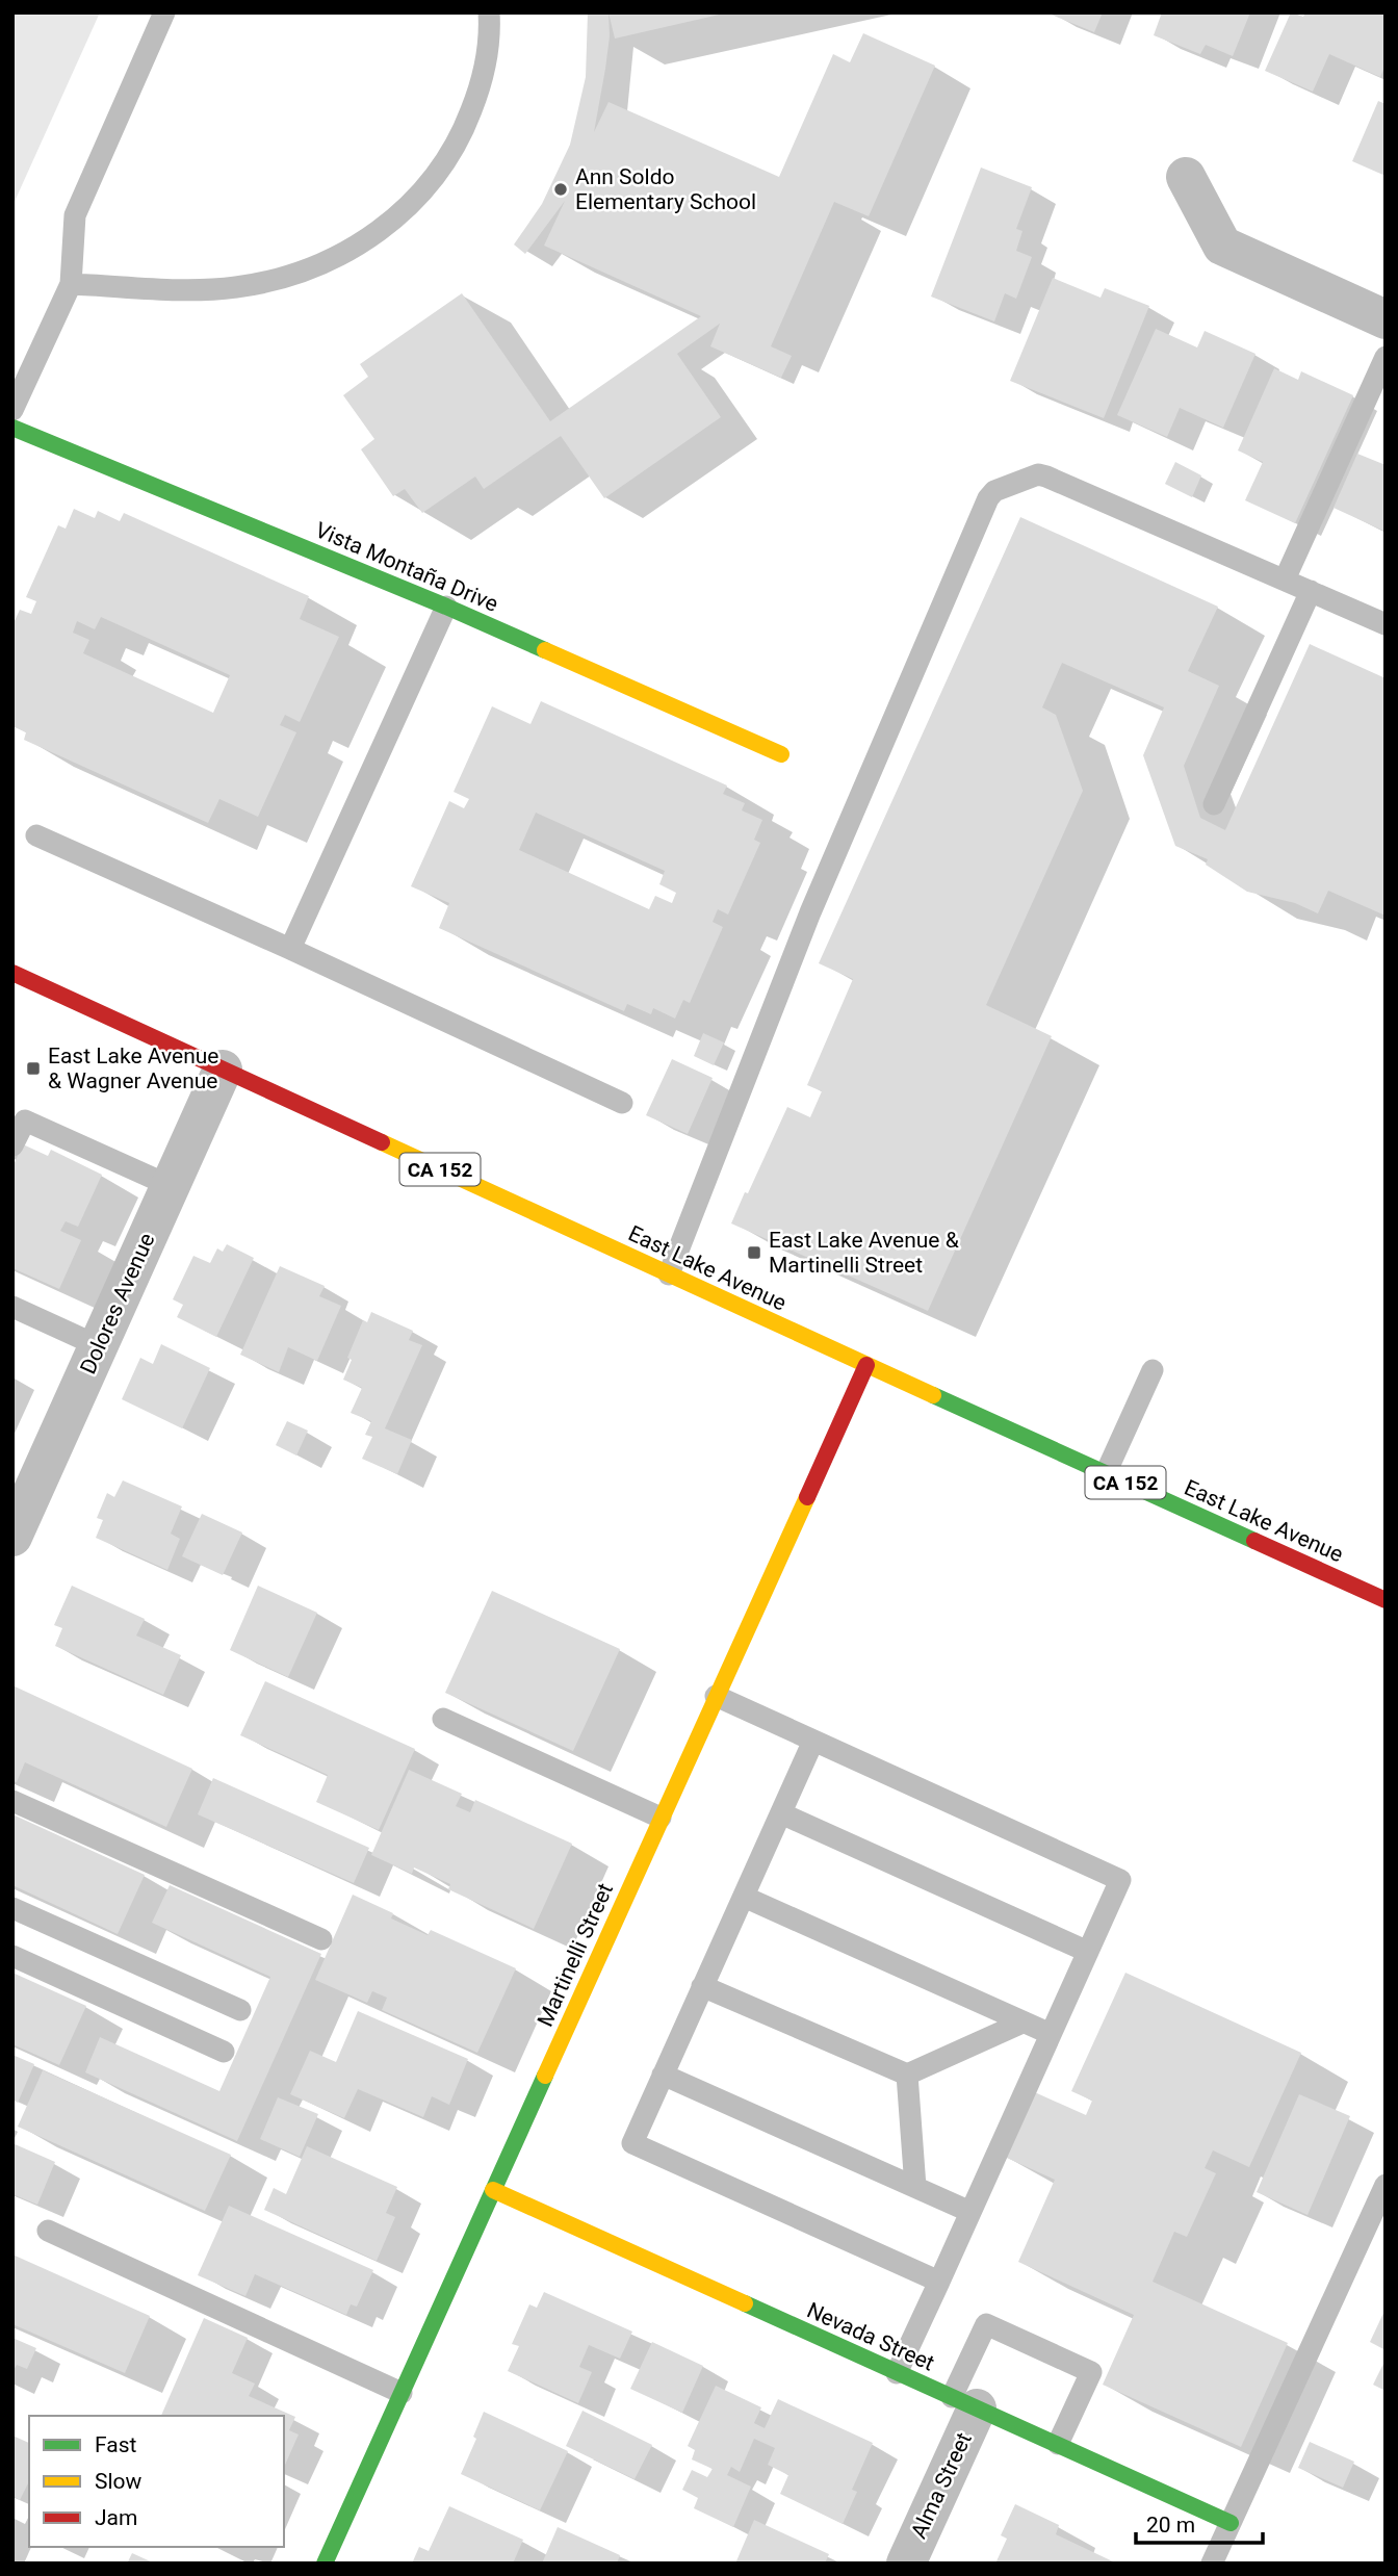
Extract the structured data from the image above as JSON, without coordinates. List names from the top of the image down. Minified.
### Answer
{"streets":{"street":["Vista Montaña Drive","CA 152","East Lake Avenue","Dolores Avenue","Martinelli Street","Nevada Street","Alma Street"]},"crossings":[["East Lake Avenue","Dolores Avenue"],["East Lake Avenue","Martinelli Street"],["Martinelli Street","Nevada Street"],["Nevada Street","Alma Street"]],"places":{"other":["Ann Soldo Elementary School"],"transit":["East Lake Avenue & Wagner Avenue","East Lake Avenue & Martinelli Street"]},"legend":["Fast","Slow","Jam"],"scale_bar":"20 m"}
